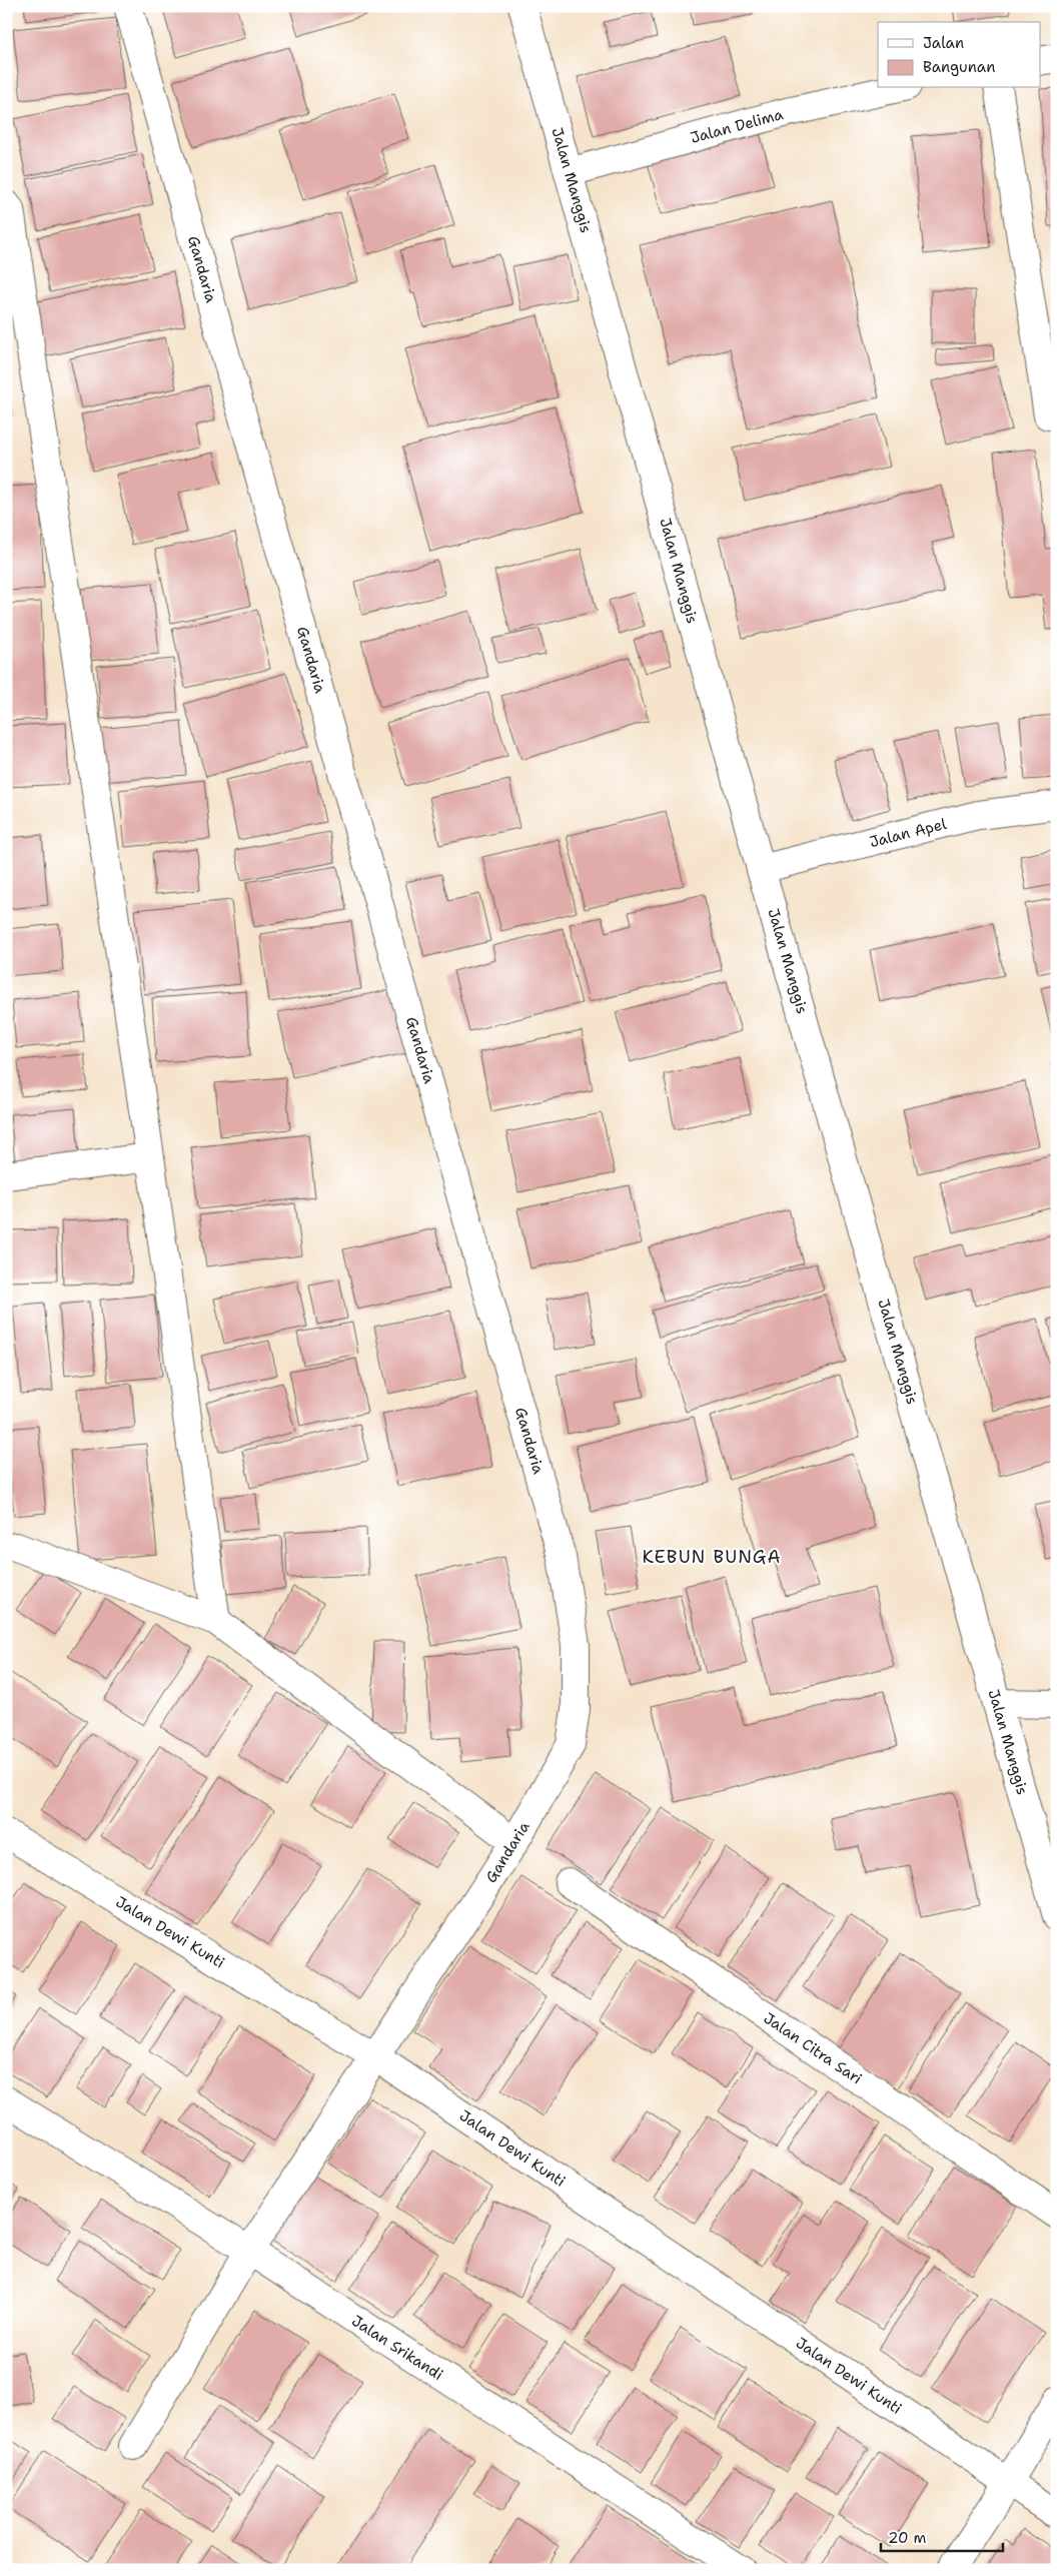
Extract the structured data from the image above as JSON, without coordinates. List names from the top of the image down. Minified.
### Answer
{"streets":{"street":["Jalan Delima","Jalan Manggis","Gandaria","Jalan Apel","Jalan Dewi Kunti","Jalan Citra Sari","Jalan Srikandi"]},"crossings":[["Jalan Delima","Jalan Manggis"],["Jalan Manggis","Jalan Apel"],["Gandaria","Jalan Dewi Kunti"]],"districts":["KEBUN BUNGA"],"legend":["Jalan","Bangunan"],"scale_bar":"20 m"}
